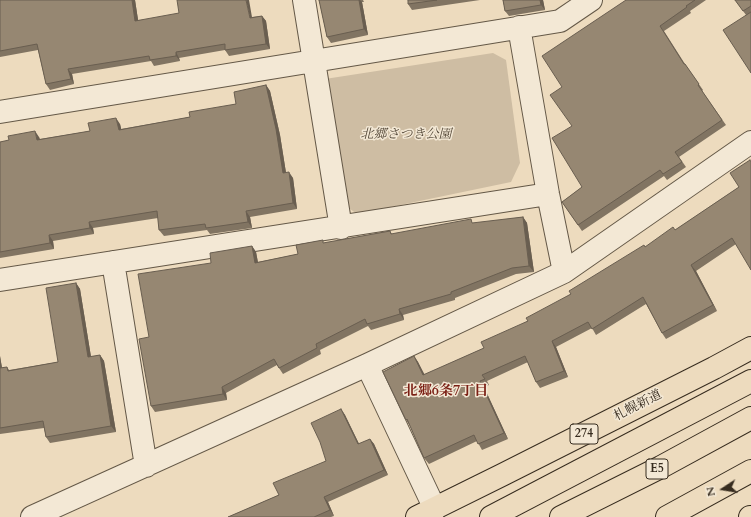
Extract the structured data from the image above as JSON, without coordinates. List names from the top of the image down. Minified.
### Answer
{"streets":{"highway":["札幌新道","274","E5"]},"districts":["北郷6条7丁目"],"parks":["北郷さつき公園"],"north":"left"}
